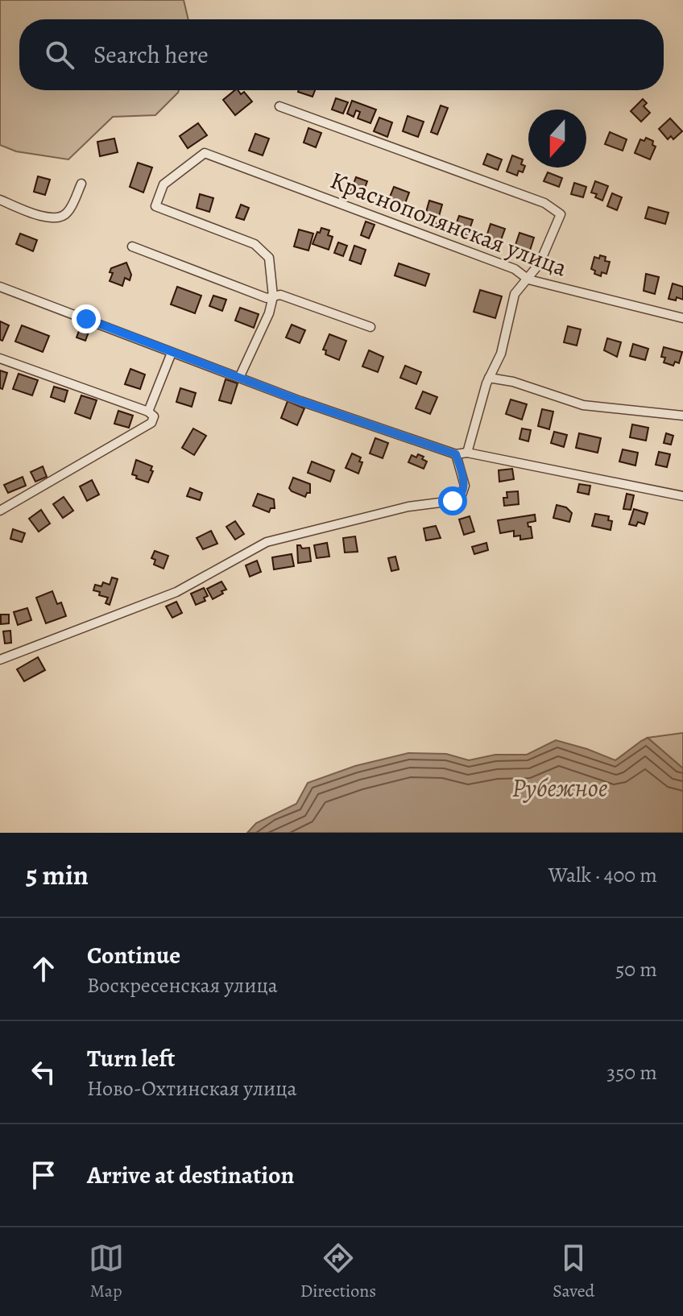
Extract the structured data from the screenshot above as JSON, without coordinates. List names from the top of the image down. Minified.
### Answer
{"streets":{"street":["Краснополянская улица"]},"water":["Рубежное"],"north":"bottom","page":{"search":"Search here","heading":["5 min","Walk · 400 m"],"list":[["Continue","Воскресенская улица","50 m"],["Turn left","Ново-Охтинская улица","350 m"],"Arrive at destination"],"nav":["Map","Directions","Saved"]}}
